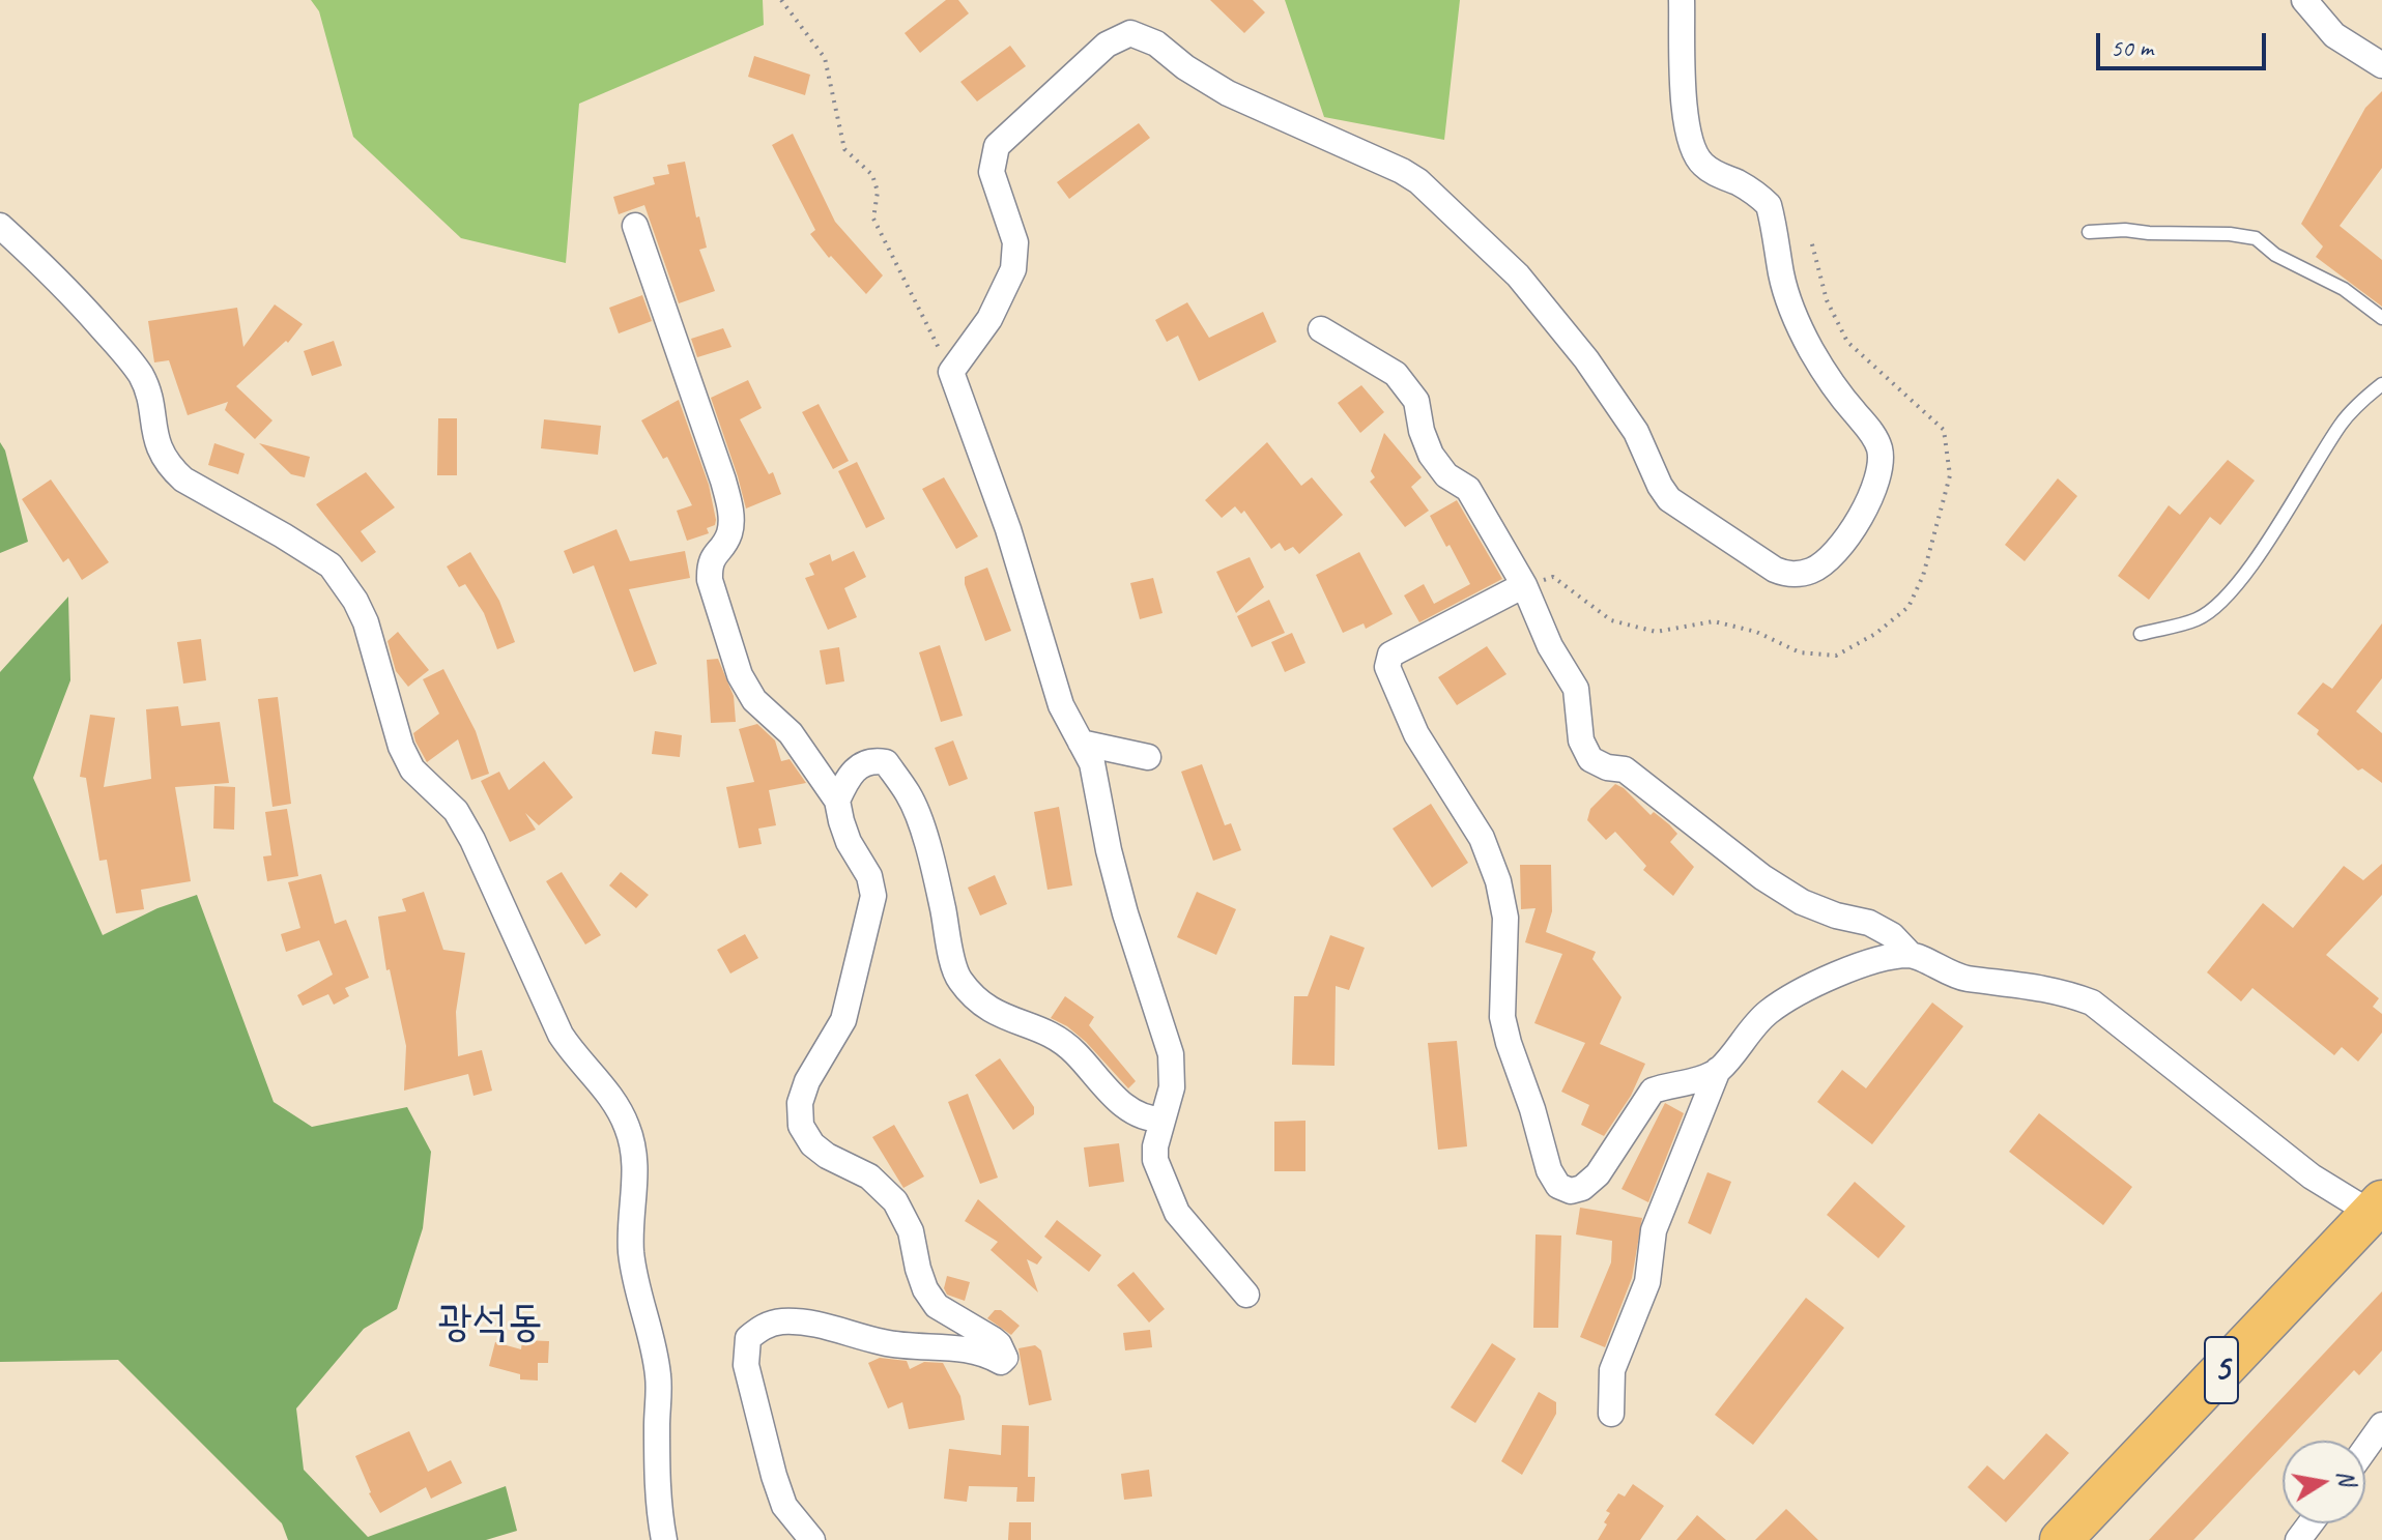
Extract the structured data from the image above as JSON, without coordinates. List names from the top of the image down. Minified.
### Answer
{"streets":{"highway":["5"]},"districts":["광석동"],"scale_bar":"50 m","north":"right"}
